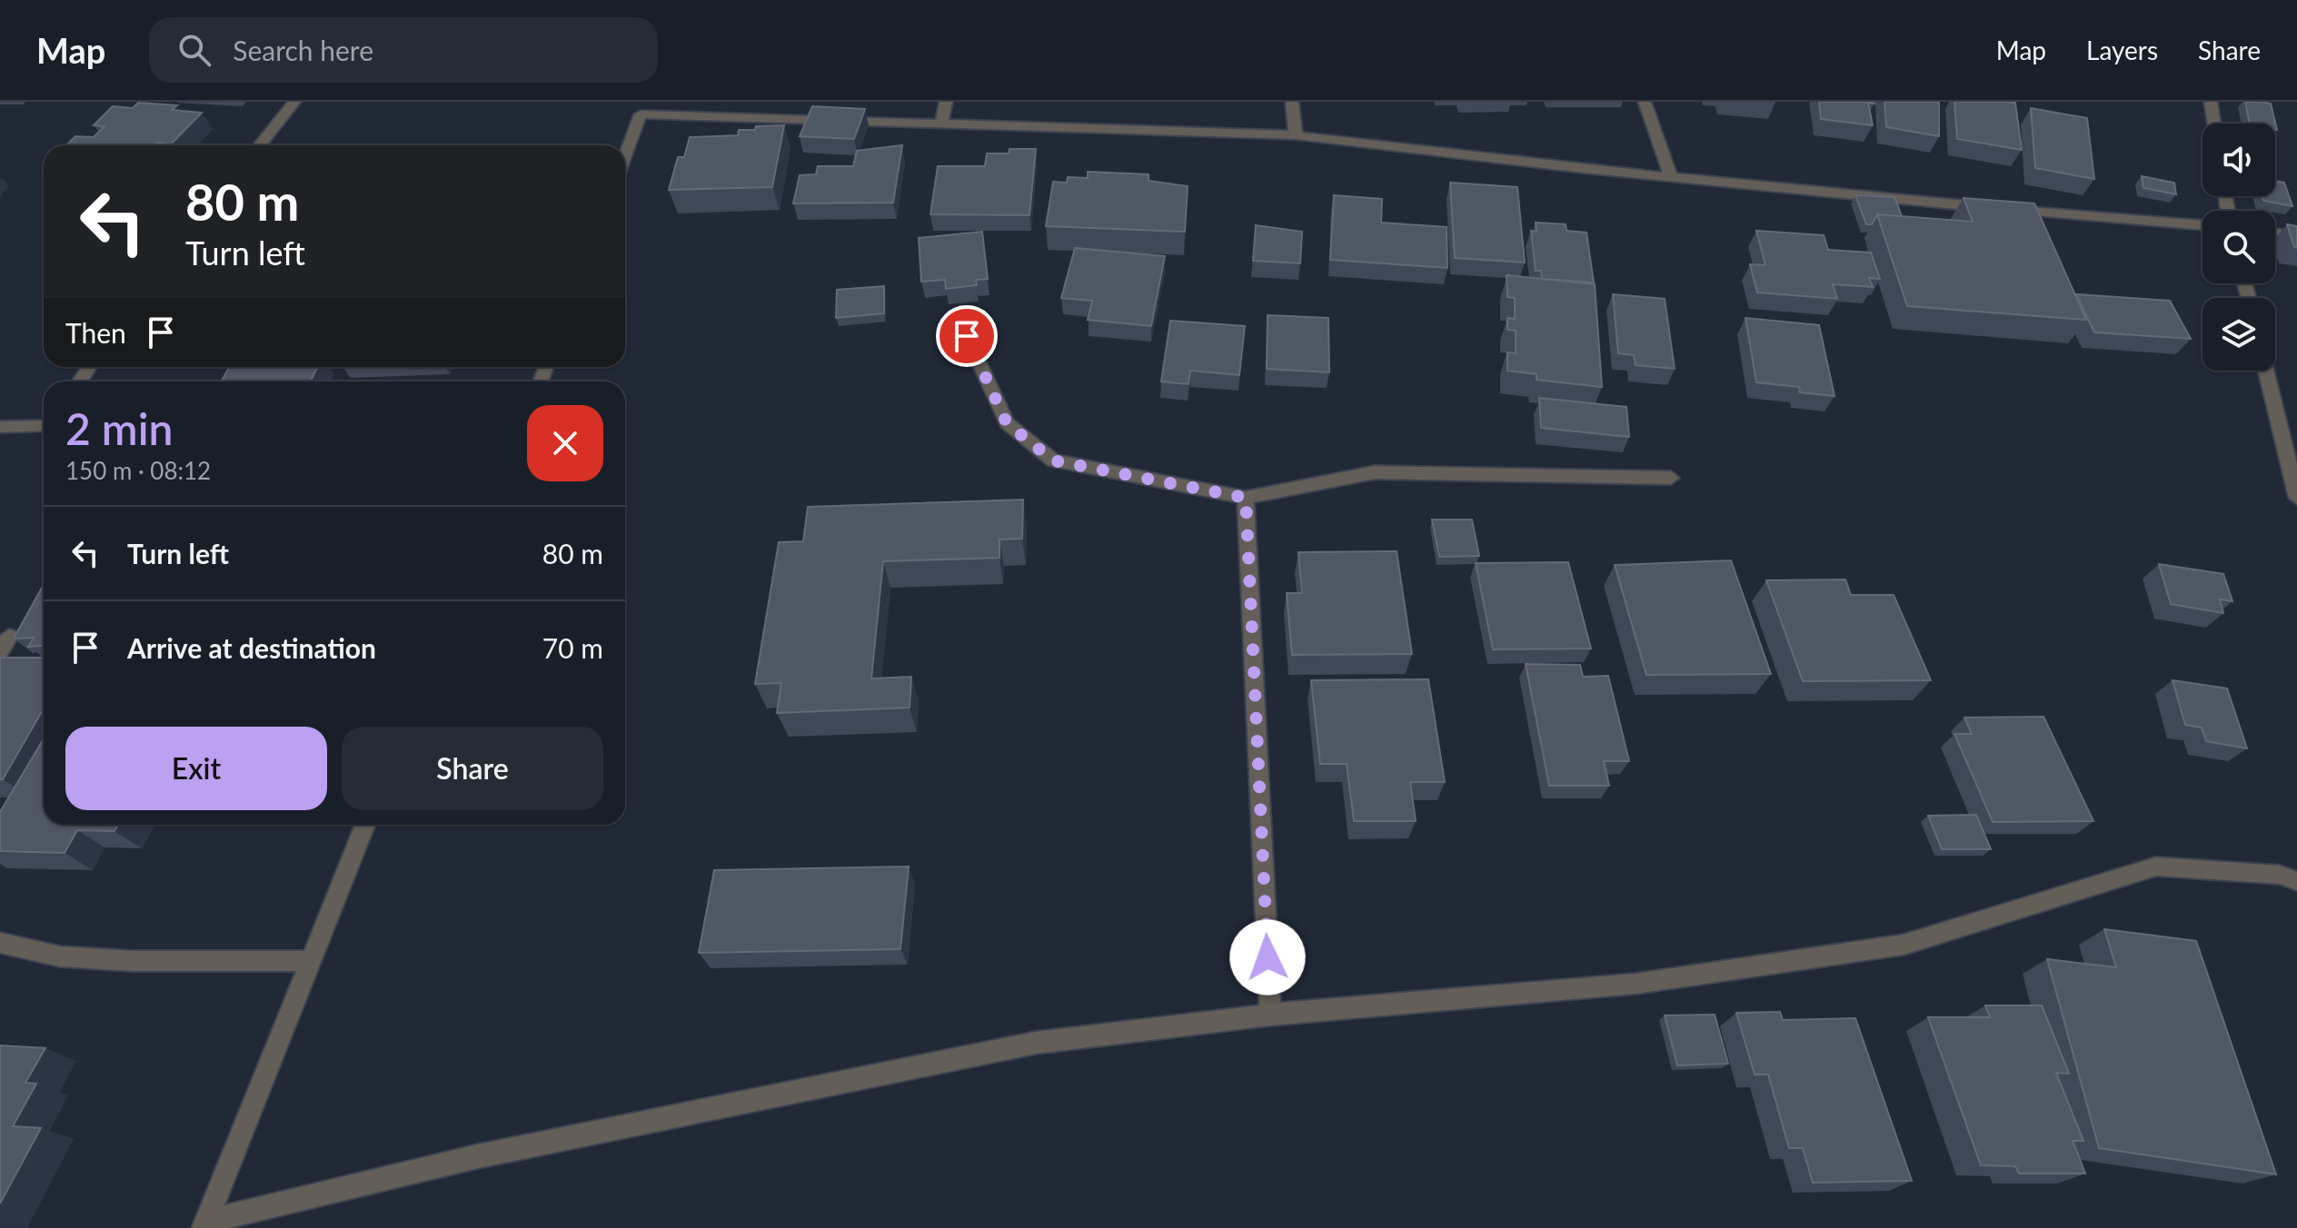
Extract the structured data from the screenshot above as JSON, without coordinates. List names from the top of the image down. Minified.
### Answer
{"page":{"header":"Map","search":"Search here","nav":["Map","Layers","Share"],"turn":["80 m","Turn left"],"then":"Then","heading":["2 min","150 m · 08:12"],"list":[{"name":"Turn left","value":"80 m"},{"name":"Arrive at destination","value":"70 m"}],"buttons":["Exit","Share"]}}
